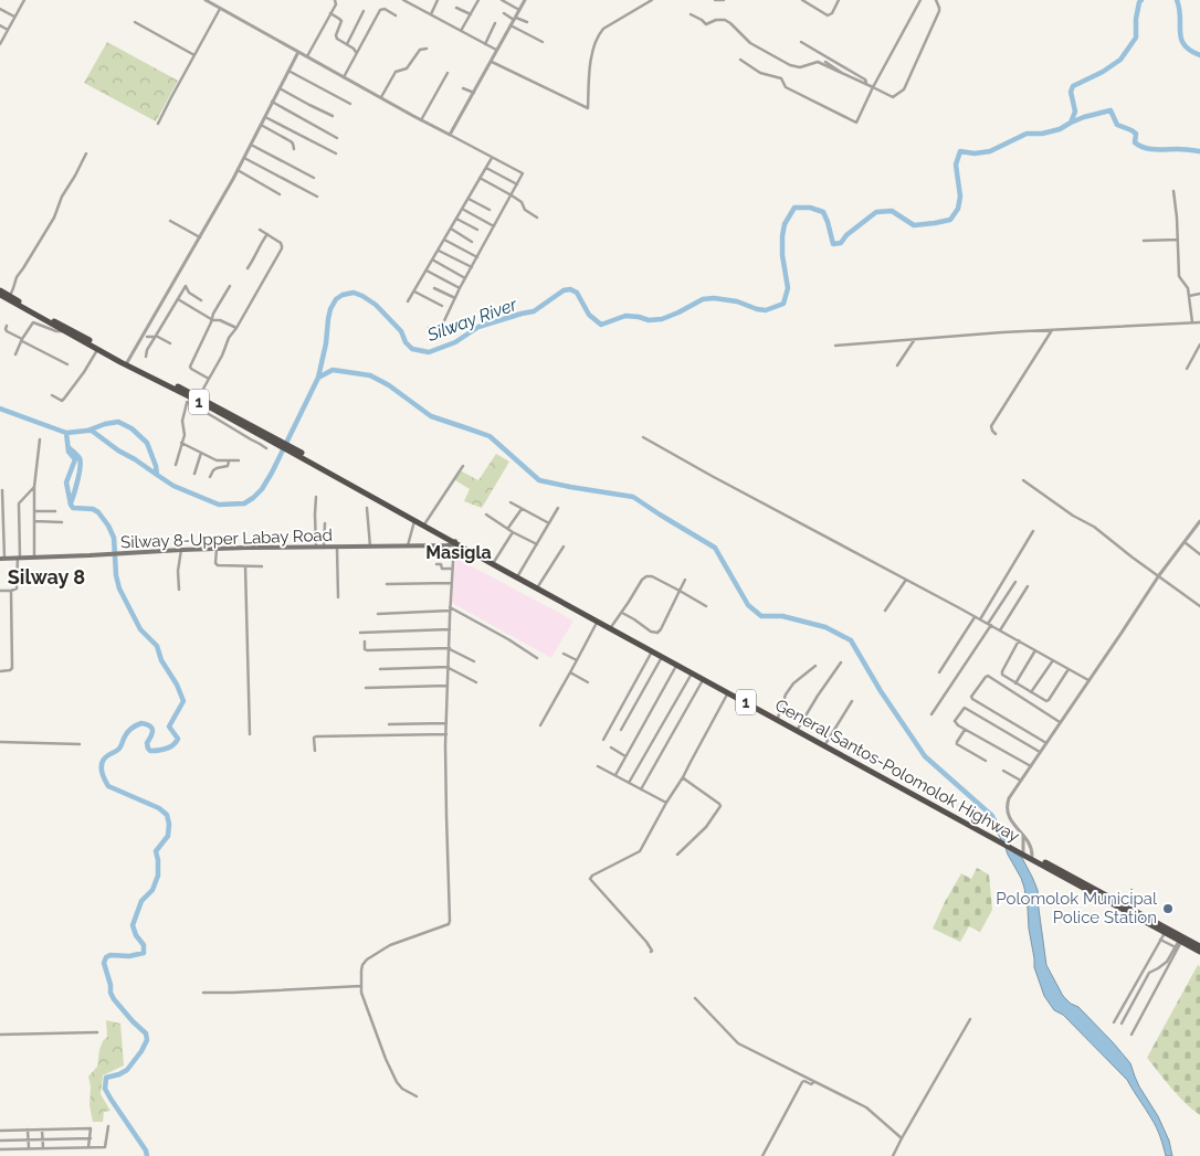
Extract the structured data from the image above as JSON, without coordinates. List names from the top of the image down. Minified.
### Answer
{"streets":{"highway":["1","General Santos-Polomolok Highway"],"main road":["Silway 8-Upper Labay Road"]},"crossings":[["1","Silway 8-Upper Labay Road"],["1","General Santos-Polomolok Highway"]],"districts":["Masigla","Silway 8"],"water":["Silway River"],"places":["Polomolok Municipal Police Station"]}
